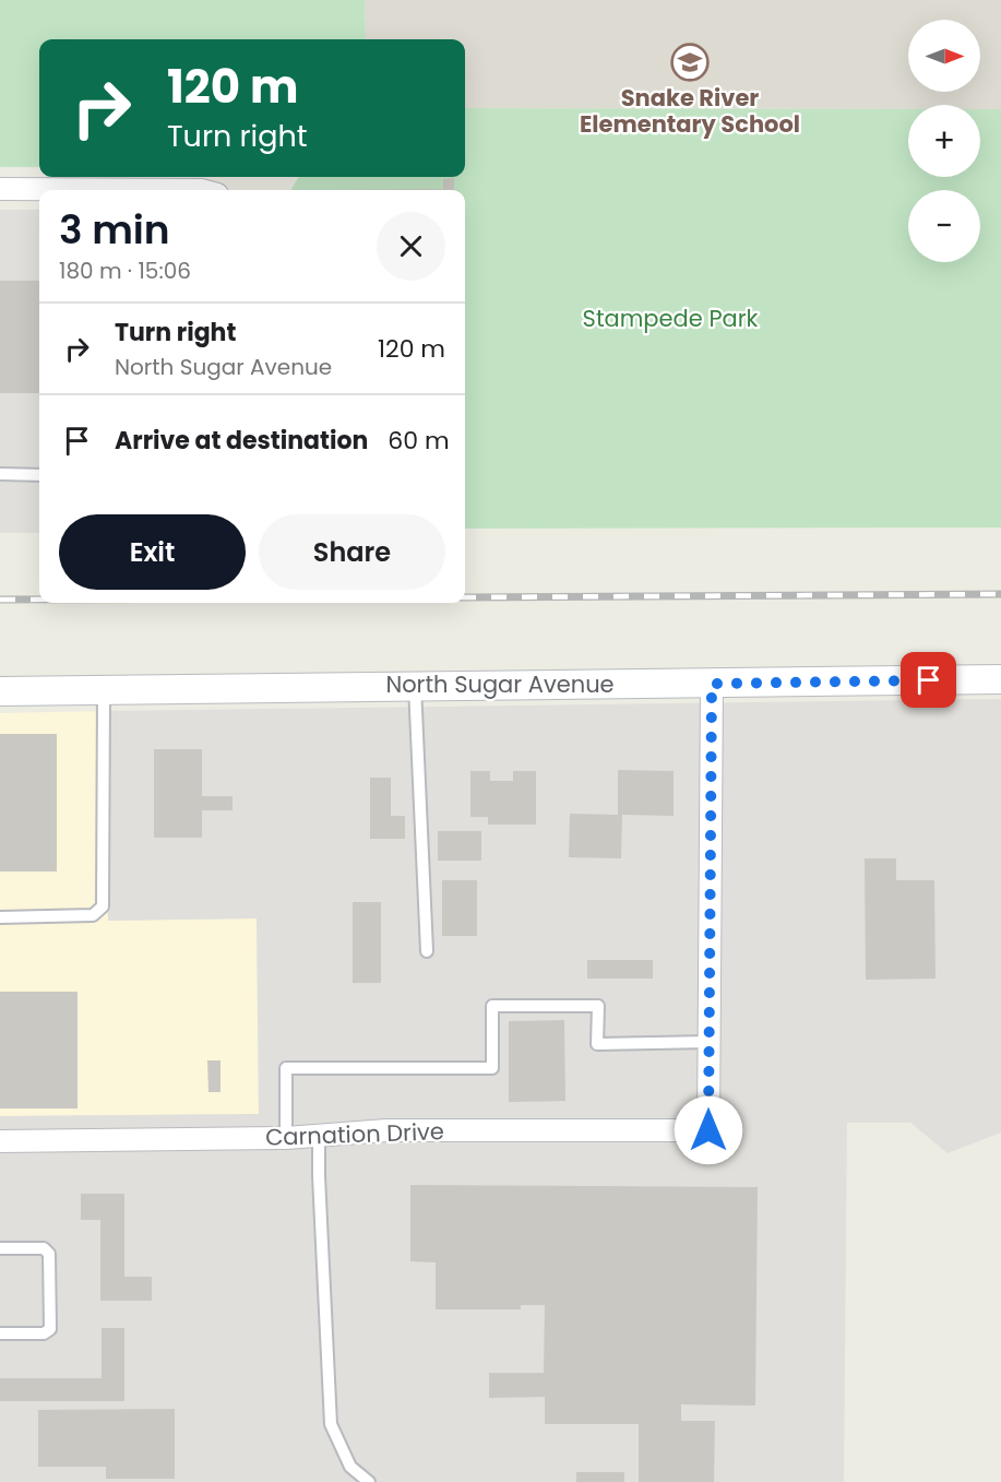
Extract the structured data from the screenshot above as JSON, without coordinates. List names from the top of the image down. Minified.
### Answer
{"streets":{"street":["North Sugar Avenue","Carnation Drive"]},"parks":["Stampede Park"],"places":{"school or university":["Snake River Elementary School"]},"north":"right","page":{"map_buttons":["+","−"],"turn":["120 m","Turn right"],"heading":["3 min","180 m · 15:06"],"list":[{"name":"Turn right","note":"North Sugar Avenue","value":"120 m"},{"name":"Arrive at destination","value":"60 m"}],"buttons":["Exit","Share"]}}
